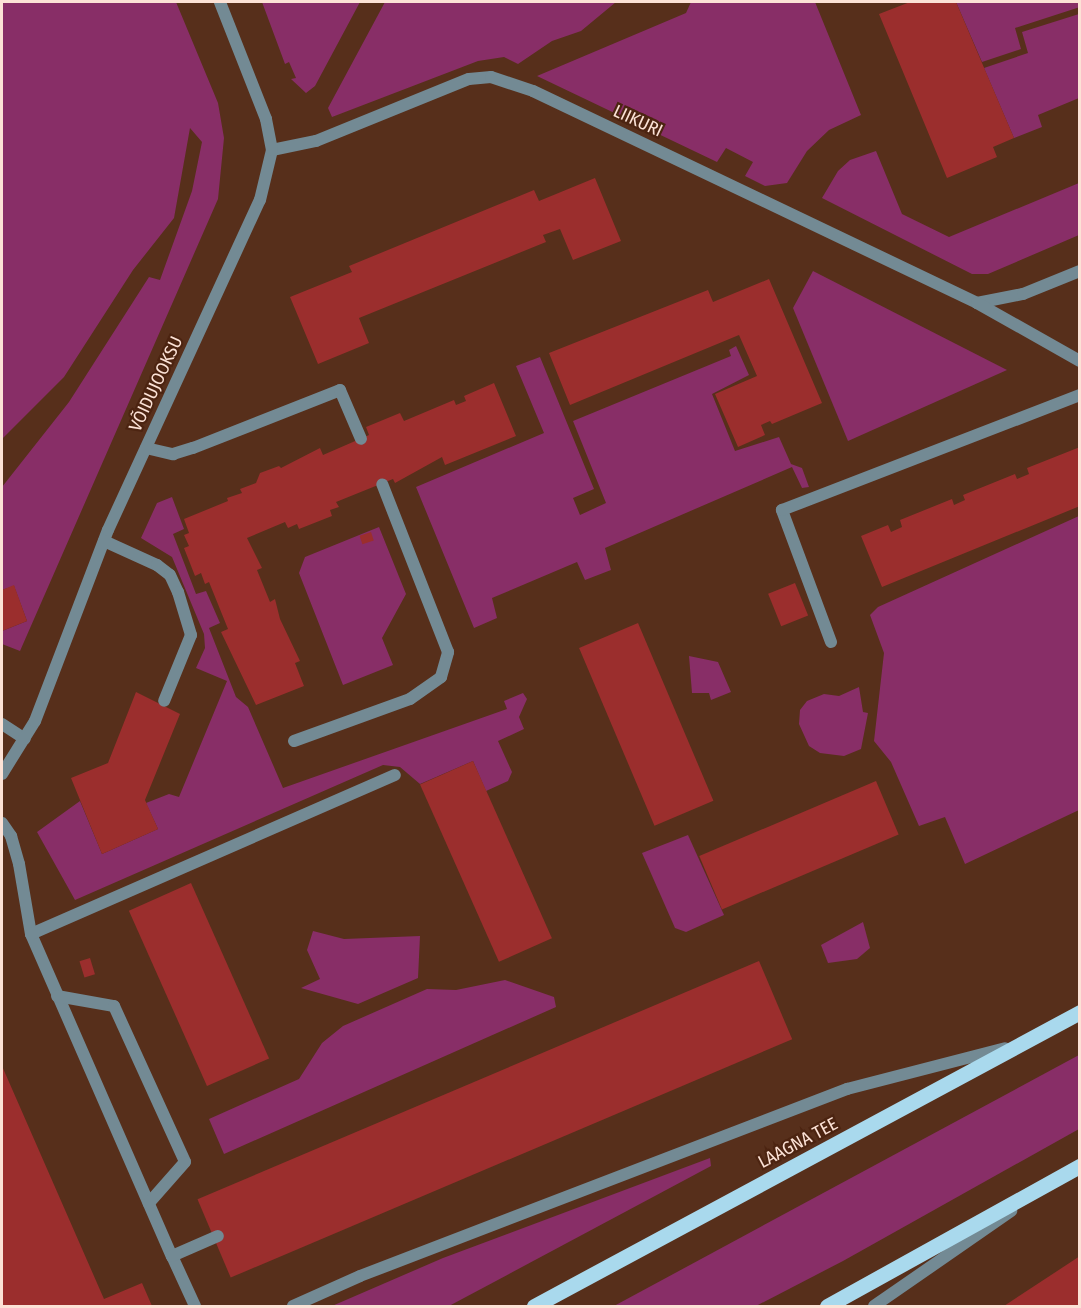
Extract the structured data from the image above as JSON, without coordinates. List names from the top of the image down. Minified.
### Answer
{"streets":{"main road":["LAAGNA TEE"],"street":["LIIKURI","VÕIDUJOOKSU"]},"crossings":[["LIIKURI","VÕIDUJOOKSU"]]}
